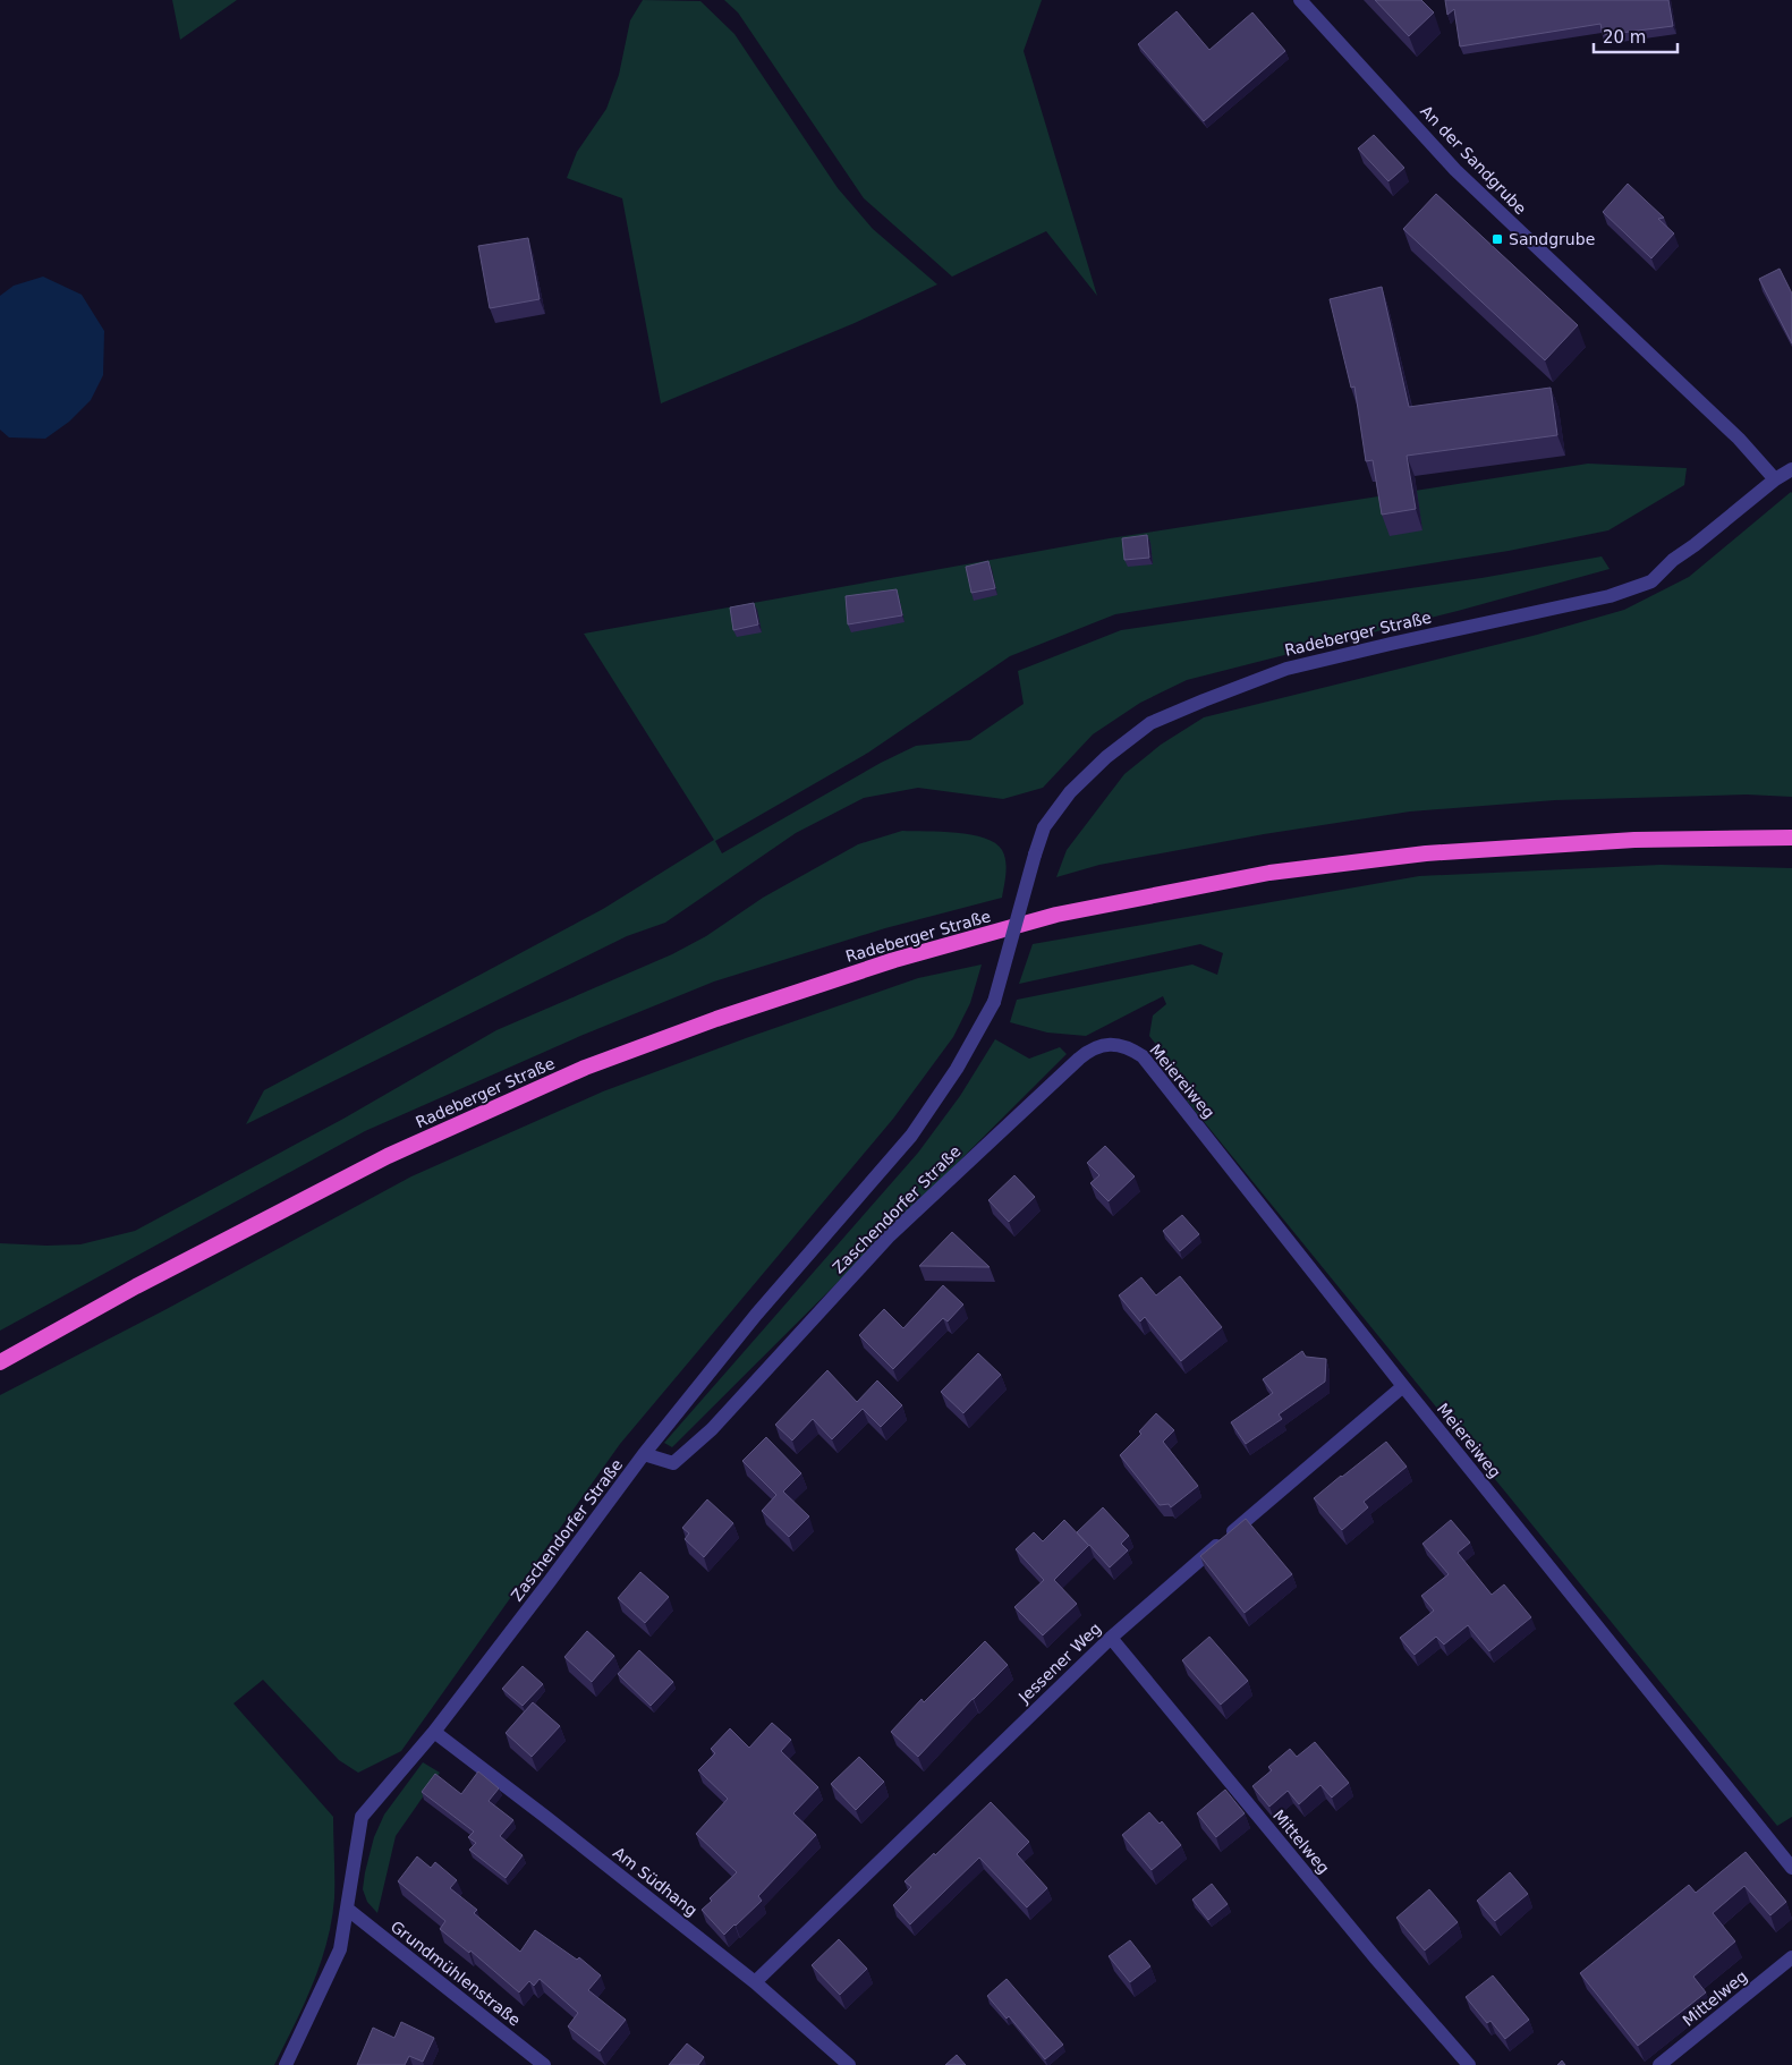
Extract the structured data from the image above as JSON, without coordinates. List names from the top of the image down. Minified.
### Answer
{"streets":{"highway":["Radeberger Straße"],"street":["An der Sandgrube","Meiereiweg","Zaschendorfer Straße","Jessener Weg","Mittelweg","Am Südhang","Grundmühlenstraße"]},"crossings":[["An der Sandgrube","Radeberger Straße"],["Radeberger Straße","Zaschendorfer Straße"],["Meiereiweg","Zaschendorfer Straße"],["Meiereiweg","Jessener Weg"],["Zaschendorfer Straße","Am Südhang"],["Zaschendorfer Straße","Grundmühlenstraße"],["Jessener Weg","Mittelweg"],["Jessener Weg","Am Südhang"]],"places":{"transit":["Sandgrube"]},"scale_bar":"20 m"}
